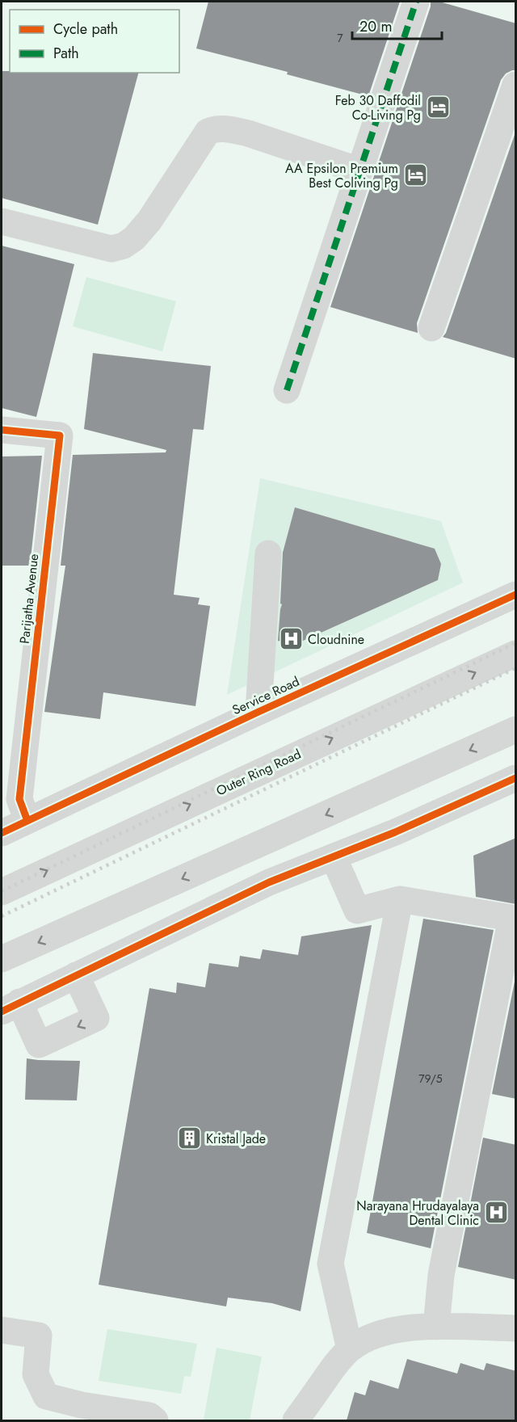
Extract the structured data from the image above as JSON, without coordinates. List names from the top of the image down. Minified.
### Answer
{"streets":{"main road":["Parijatha Avenue","Service Road","Outer Ring Road"]},"crossings":[["Parijatha Avenue","Service Road"]],"places":{"hotel":["Feb 30 Daffodil Co-Living Pg","AA Epsilon Premium Best Coliving Pg"],"hospital":["Cloudnine","Narayana Hrudayalaya Dental Clinic"],"building":["Kristal Jade"]},"house_numbers":["7","79/5"],"legend":["Cycle path","Path"],"scale_bar":"20 m"}
